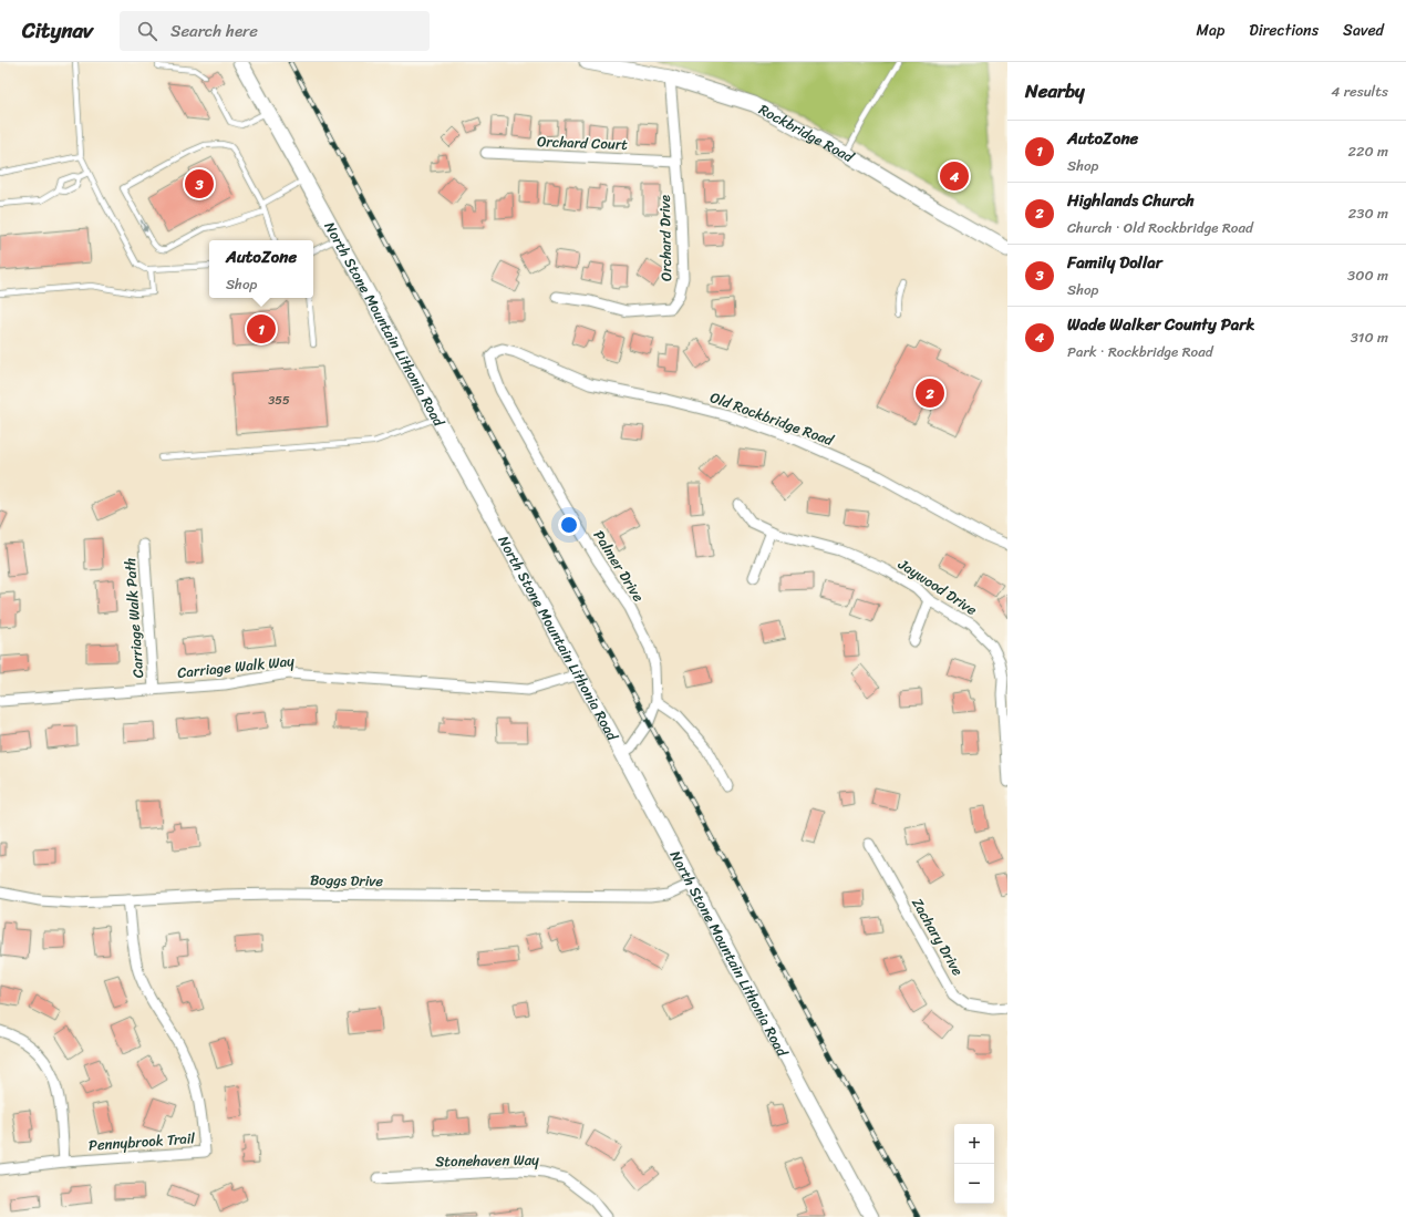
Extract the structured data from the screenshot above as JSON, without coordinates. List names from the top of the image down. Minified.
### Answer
{"streets":{"main road":["Rockbridge Road","North Stone Mountain Lithonia Road"],"street":["Orchard Court","Orchard Drive","Old Rockbridge Road","Palmer Drive","Jaywood Drive","Carriage Walk Path","Carriage Walk Way","Boggs Drive","Zachary Drive","Pennybrook Trail","Stonehaven Way"]},"crossings":[["Rockbridge Road","Orchard Drive"],["Orchard Court","Orchard Drive"],["North Stone Mountain Lithonia Road","Palmer Drive"],["North Stone Mountain Lithonia Road","Carriage Walk Way"],["North Stone Mountain Lithonia Road","Boggs Drive"],["Old Rockbridge Road","Palmer Drive"],["Carriage Walk Path","Carriage Walk Way"],["Boggs Drive","Pennybrook Trail"]],"house_numbers":["355"],"page":{"header":"Citynav","search":"Search here","nav":["Map","Directions","Saved"],"heading":["Nearby","4 results"],"list":[{"mark":"1","name":"AutoZone","note":"Shop","value":"220 m"},{"mark":"2","name":"Highlands Church","note":"Church · Old Rockbridge Road","value":"230 m"},{"mark":"3","name":"Family Dollar","note":"Shop","value":"300 m"},{"mark":"4","name":"Wade Walker County Park","note":"Park · Rockbridge Road","value":"310 m"}],"pins":["4","3","1","2"],"popup":["AutoZone","Shop"],"map_buttons":["+","−"]}}
